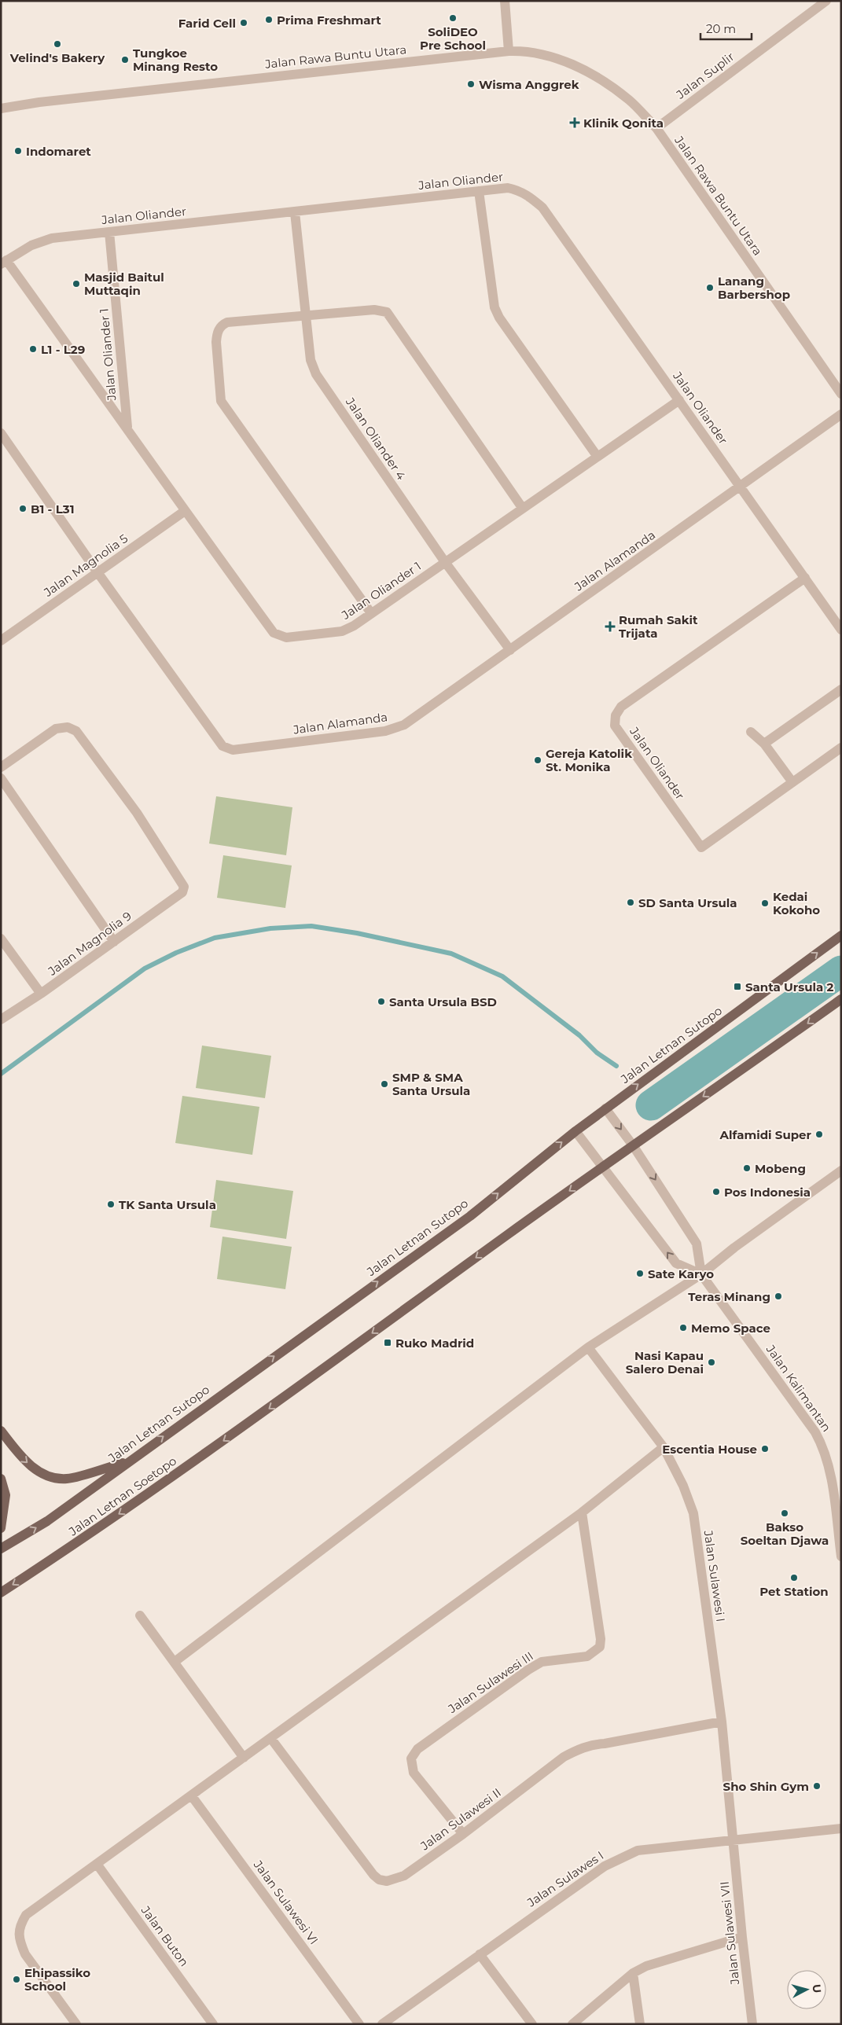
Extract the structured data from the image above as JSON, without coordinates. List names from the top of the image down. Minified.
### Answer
{"streets":{"main road":["Jalan Letnan Sutopo","Jalan Letnan Soetopo"],"street":["Jalan Rawa Buntu Utara","Jalan Suplir","Jalan Oliander","Jalan Oliander 1","Jalan Oliander 4","Jalan Alamanda","Jalan Magnolia 5","Jalan Magnolia 9","Jalan Kalimantan","Jalan Sulawesi I","Jalan Sulawesi III","Jalan Sulawesi II","Jalan Sulawes I","Jalan Sulawesi VI","Jalan Sulawesi VII","Jalan Buton"]},"crossings":[["Jalan Rawa Buntu Utara","Jalan Suplir"],["Jalan Oliander","Jalan Oliander 1"],["Jalan Oliander","Jalan Oliander 4"],["Jalan Oliander","Jalan Alamanda"],["Jalan Oliander 1","Jalan Oliander 4"],["Jalan Oliander 1","Jalan Magnolia 5"],["Jalan Oliander 4","Jalan Alamanda"],["Jalan Alamanda","Jalan Magnolia 5"],["Jalan Letnan Sutopo","Jalan Kalimantan"],["Jalan Sulawesi I","Jalan Sulawesi II"],["Jalan Sulawesi I","Jalan Sulawes I"],["Jalan Sulawesi I","Jalan Sulawesi VII"],["Jalan Sulawesi III","Jalan Sulawesi II"],["Jalan Sulawes I","Jalan Sulawesi VII"]],"one_way":["Jalan Letnan Sutopo","Jalan Letnan Soetopo"],"places":{"other":["SoliDEO Pre School","Prima Freshmart","Farid Cell","Velind's Bakery","Tungkoe Minang Resto","Wisma Anggrek","Indomaret","Masjid Baitul Muttaqin","Lanang Barbershop","L1 - L29","B1 - L31","Gereja Katolik St. Monika","SD Santa Ursula","Kedai Kokoho","Santa Ursula BSD","SMP & SMA Santa Ursula","Alfamidi Super","Mobeng","Pos Indonesia","TK Santa Ursula","Sate Karyo","Teras Minang","Memo Space","Nasi Kapau Salero Denai","Escentia House","Bakso Soeltan Djawa","Pet Station","Sho Shin Gym","Ehipassiko School"],"health":["Klinik Qonita","Rumah Sakit Trijata"],"transit":["Santa Ursula 2","Ruko Madrid"]},"scale_bar":"20 m","north":"right"}
